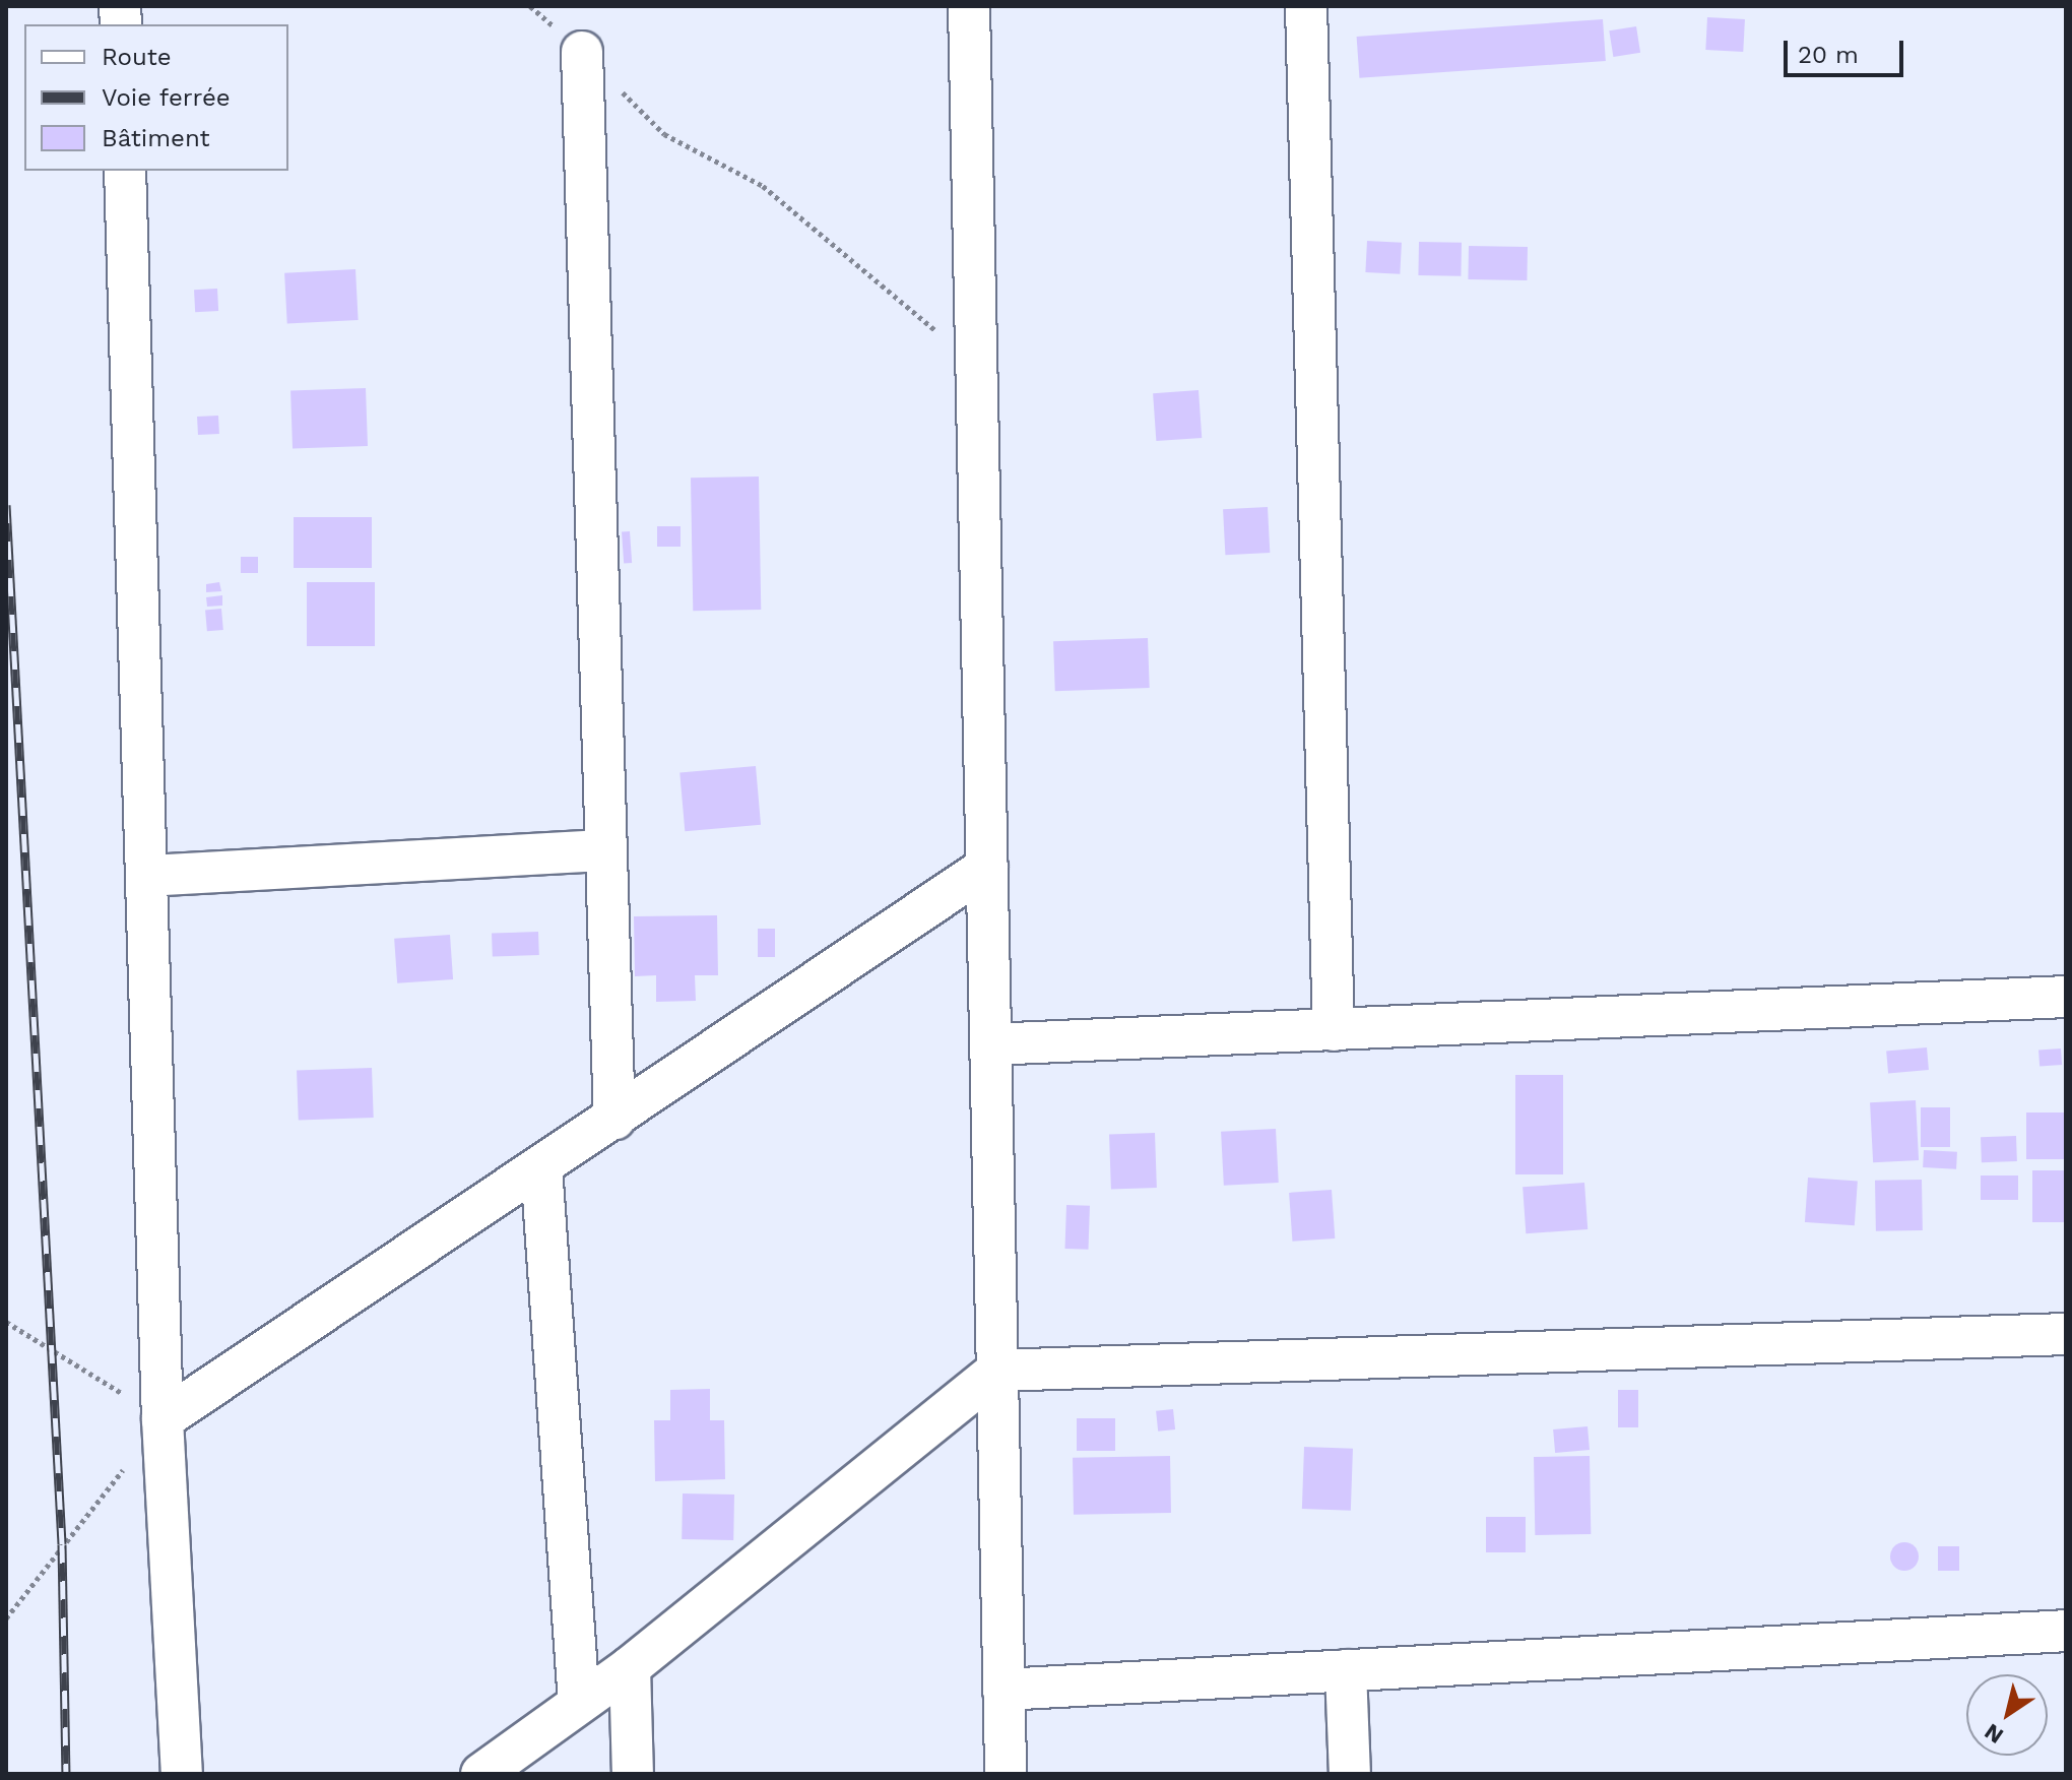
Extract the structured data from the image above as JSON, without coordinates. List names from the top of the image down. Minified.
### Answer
{"legend":["Route","Voie ferrée","Bâtiment"],"scale_bar":"20 m","north":"bottom left"}
